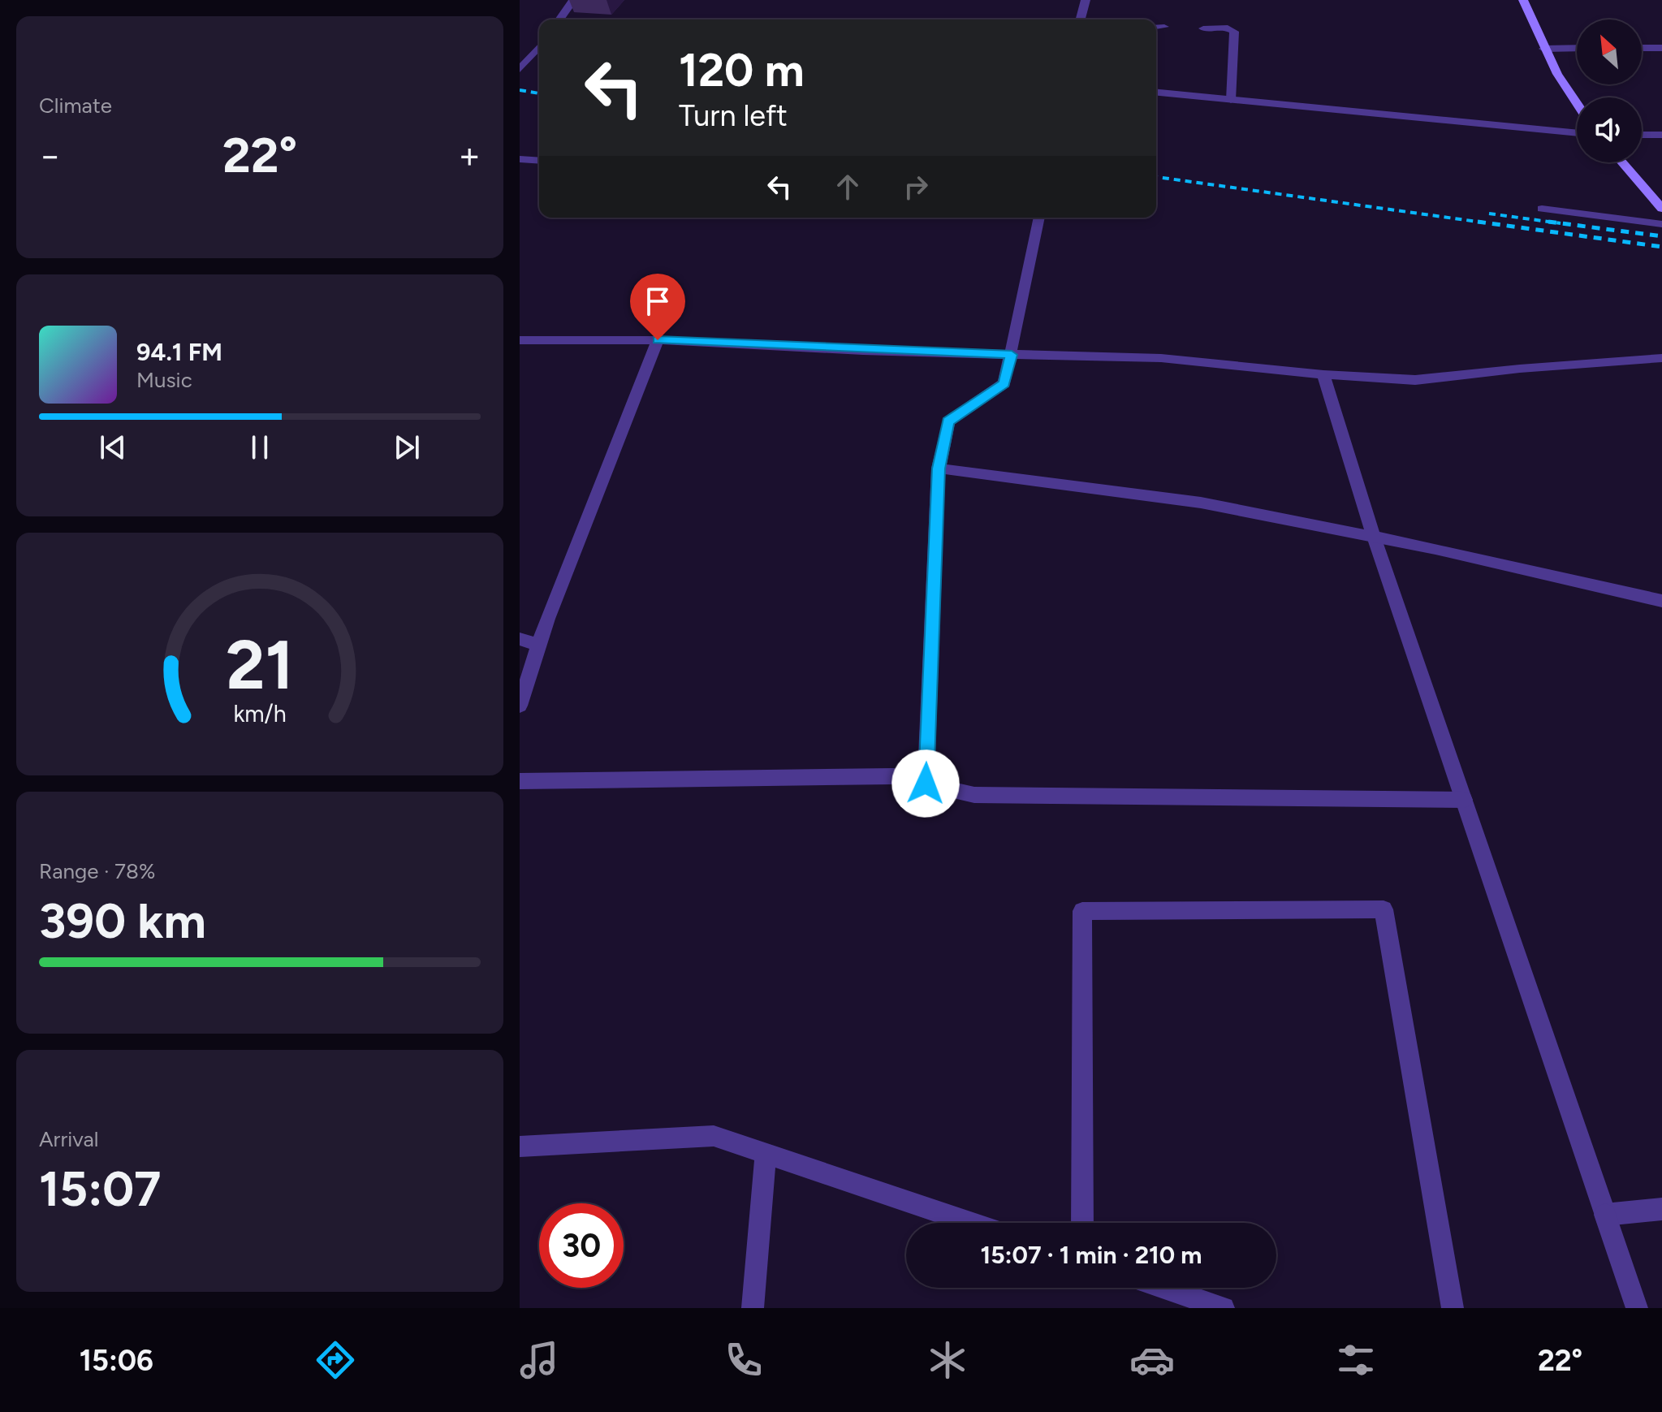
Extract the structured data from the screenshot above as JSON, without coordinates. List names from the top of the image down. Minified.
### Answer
{"north":"top left","page":{"tile":["Climate",["Range · 78%","390 km"],["Arrival","15:07"]],"turn":["120 m","Turn left"],"heat":["−","22°","+"],"song":["94.1 FM","Music"],"limit":"30","trip":"15:07 · 1 min · 210 m","tabs":["15:06","22°"],"gauge":["21","km/h"]}}
